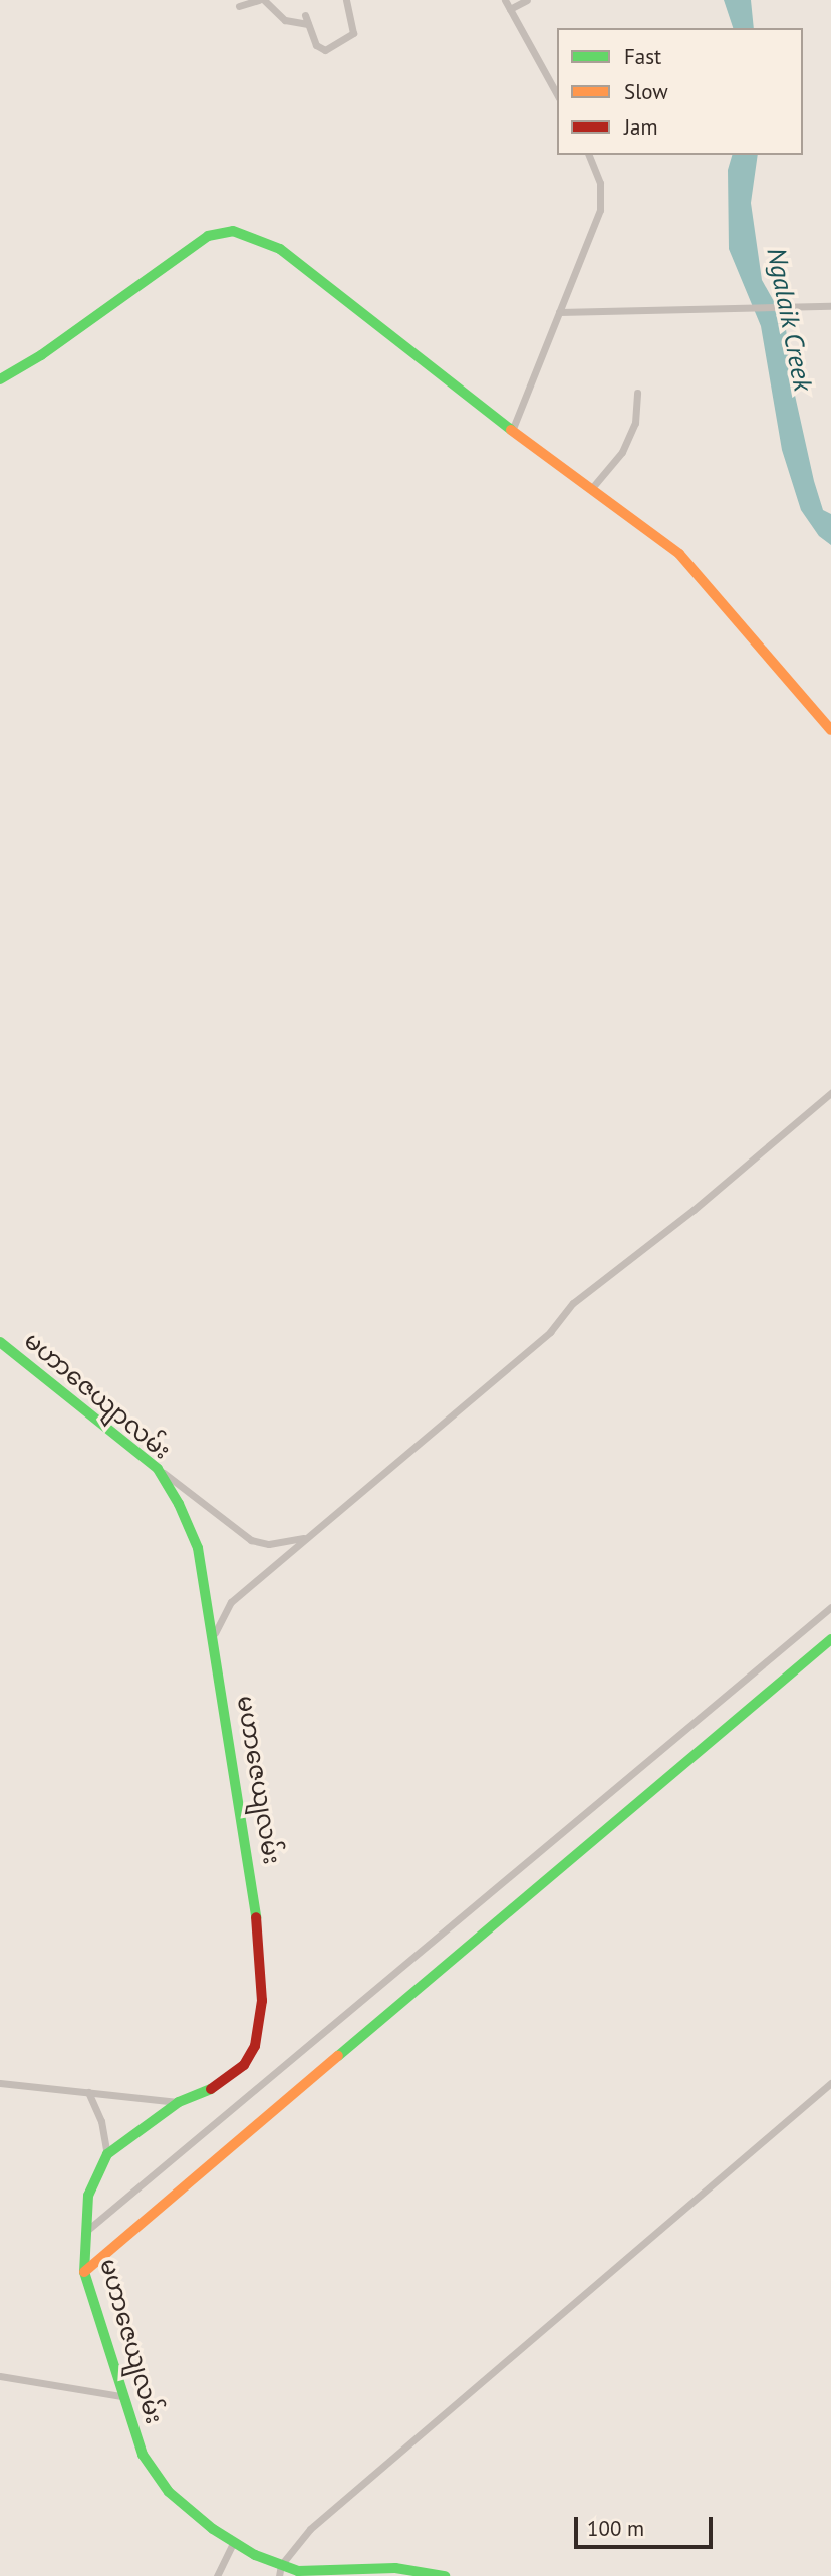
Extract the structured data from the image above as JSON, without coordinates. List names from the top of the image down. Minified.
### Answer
{"streets":{"street":["မဟာဇေယျာလမ်း","မဟာဇေယျလမ်း"]},"crossings":[["မဟာဇေယျာလမ်း","မဟာဇေယျလမ်း"]],"water":["Ngalaik Creek"],"legend":["Fast","Slow","Jam"],"scale_bar":"100 m"}
